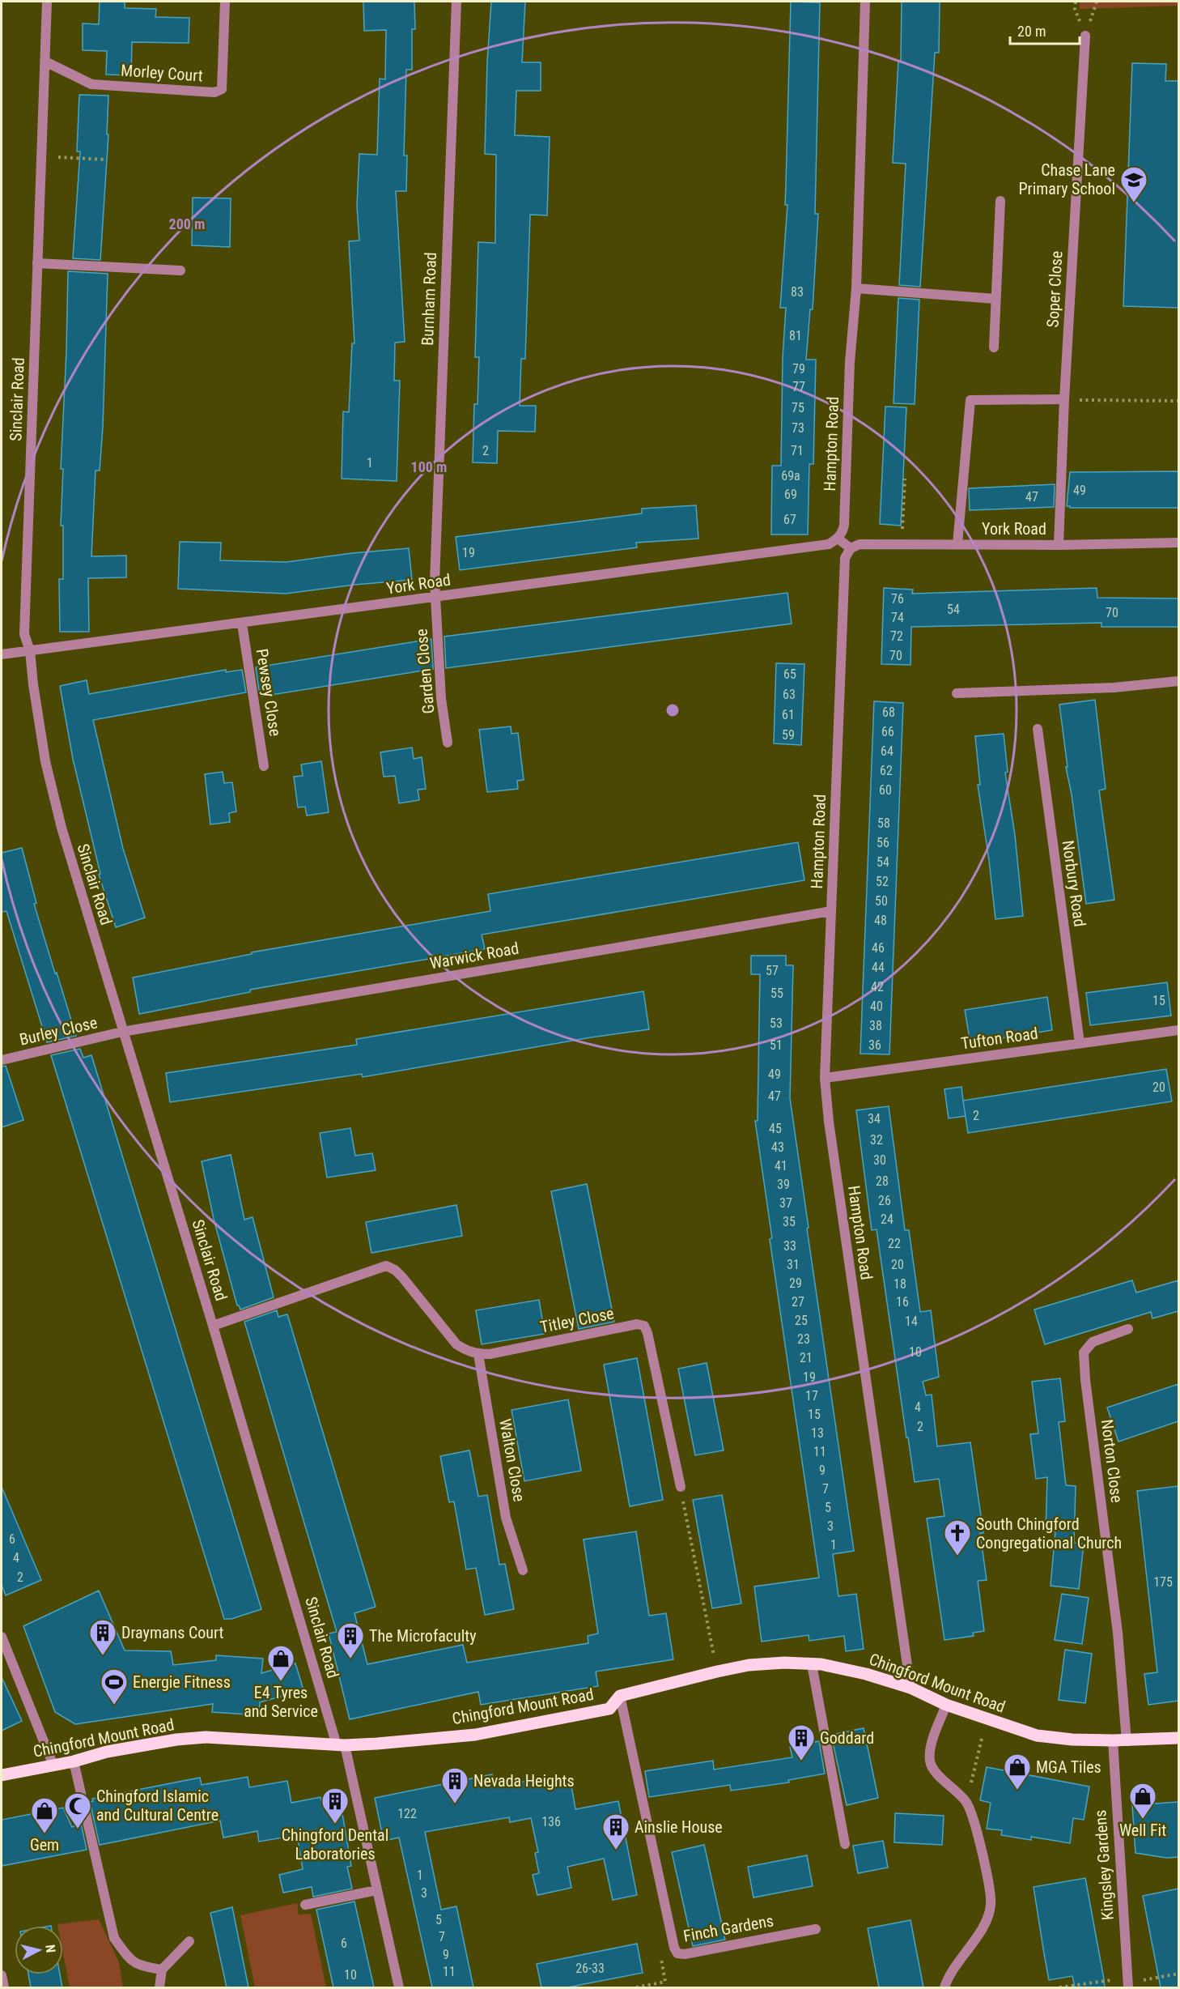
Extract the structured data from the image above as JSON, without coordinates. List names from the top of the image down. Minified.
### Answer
{"streets":{"main road":["Chingford Mount Road"],"street":["Morley Court","Soper Close","Burnham Road","Sinclair Road","Hampton Road","York Road","Garden Close","Pewsey Close","Norbury Road","Warwick Road","Burley Close","Tufton Road","Titley Close","Walton Close","Norton Close","Kingsley Gardens","Finch Gardens"]},"crossings":[["Morley Court","Sinclair Road"],["Soper Close","York Road"],["Burnham Road","York Road"],["Burnham Road","Garden Close"],["Sinclair Road","York Road"],["Sinclair Road","Warwick Road"],["Sinclair Road","Burley Close"],["Sinclair Road","Chingford Mount Road"],["Hampton Road","York Road"],["Hampton Road","Warwick Road"],["Hampton Road","Tufton Road"],["Hampton Road","Chingford Mount Road"],["York Road","Garden Close"],["York Road","Pewsey Close"],["Norbury Road","Tufton Road"],["Warwick Road","Burley Close"],["Titley Close","Walton Close"],["Norton Close","Chingford Mount Road"],["Chingford Mount Road","Kingsley Gardens"],["Chingford Mount Road","Finch Gardens"]],"places":{"school or university":["Chase Lane Primary School"],"church":["South Chingford Congregational Church"],"building":["Draymans Court","The Microfaculty","Goddard","Nevada Heights","Chingford Dental Laboratories","Ainslie House"],"shop":["E4 Tyres and Service","MGA Tiles","Well Fit","Gem"],"sports":["Energie Fitness"],"mosque":["Chingford Islamic and Cultural Centre"]},"house_numbers":["83","81","79","77","75","73","2","71","1","69a","49","69","47","67","19","76","54","70","74","72","70","65","63","68","61","66","59","64","62","60","58","56","54","52","50","48","46","44","57","42","55","15","40","53","38","51","36","49","20","47","2","34","45","32","43","30","41","28","39","26","37","24","35","22","33","31","20","29","18","27","16","25","14","23","10","21","19","17","4","15","2","13","11","9","7","5","3","6","1","4","2","175","122","136","1","3","5","7","6","9","26-33","11","10"],"scale_bar":"20 m","north":"right","rings":["200 m","100 m"]}
